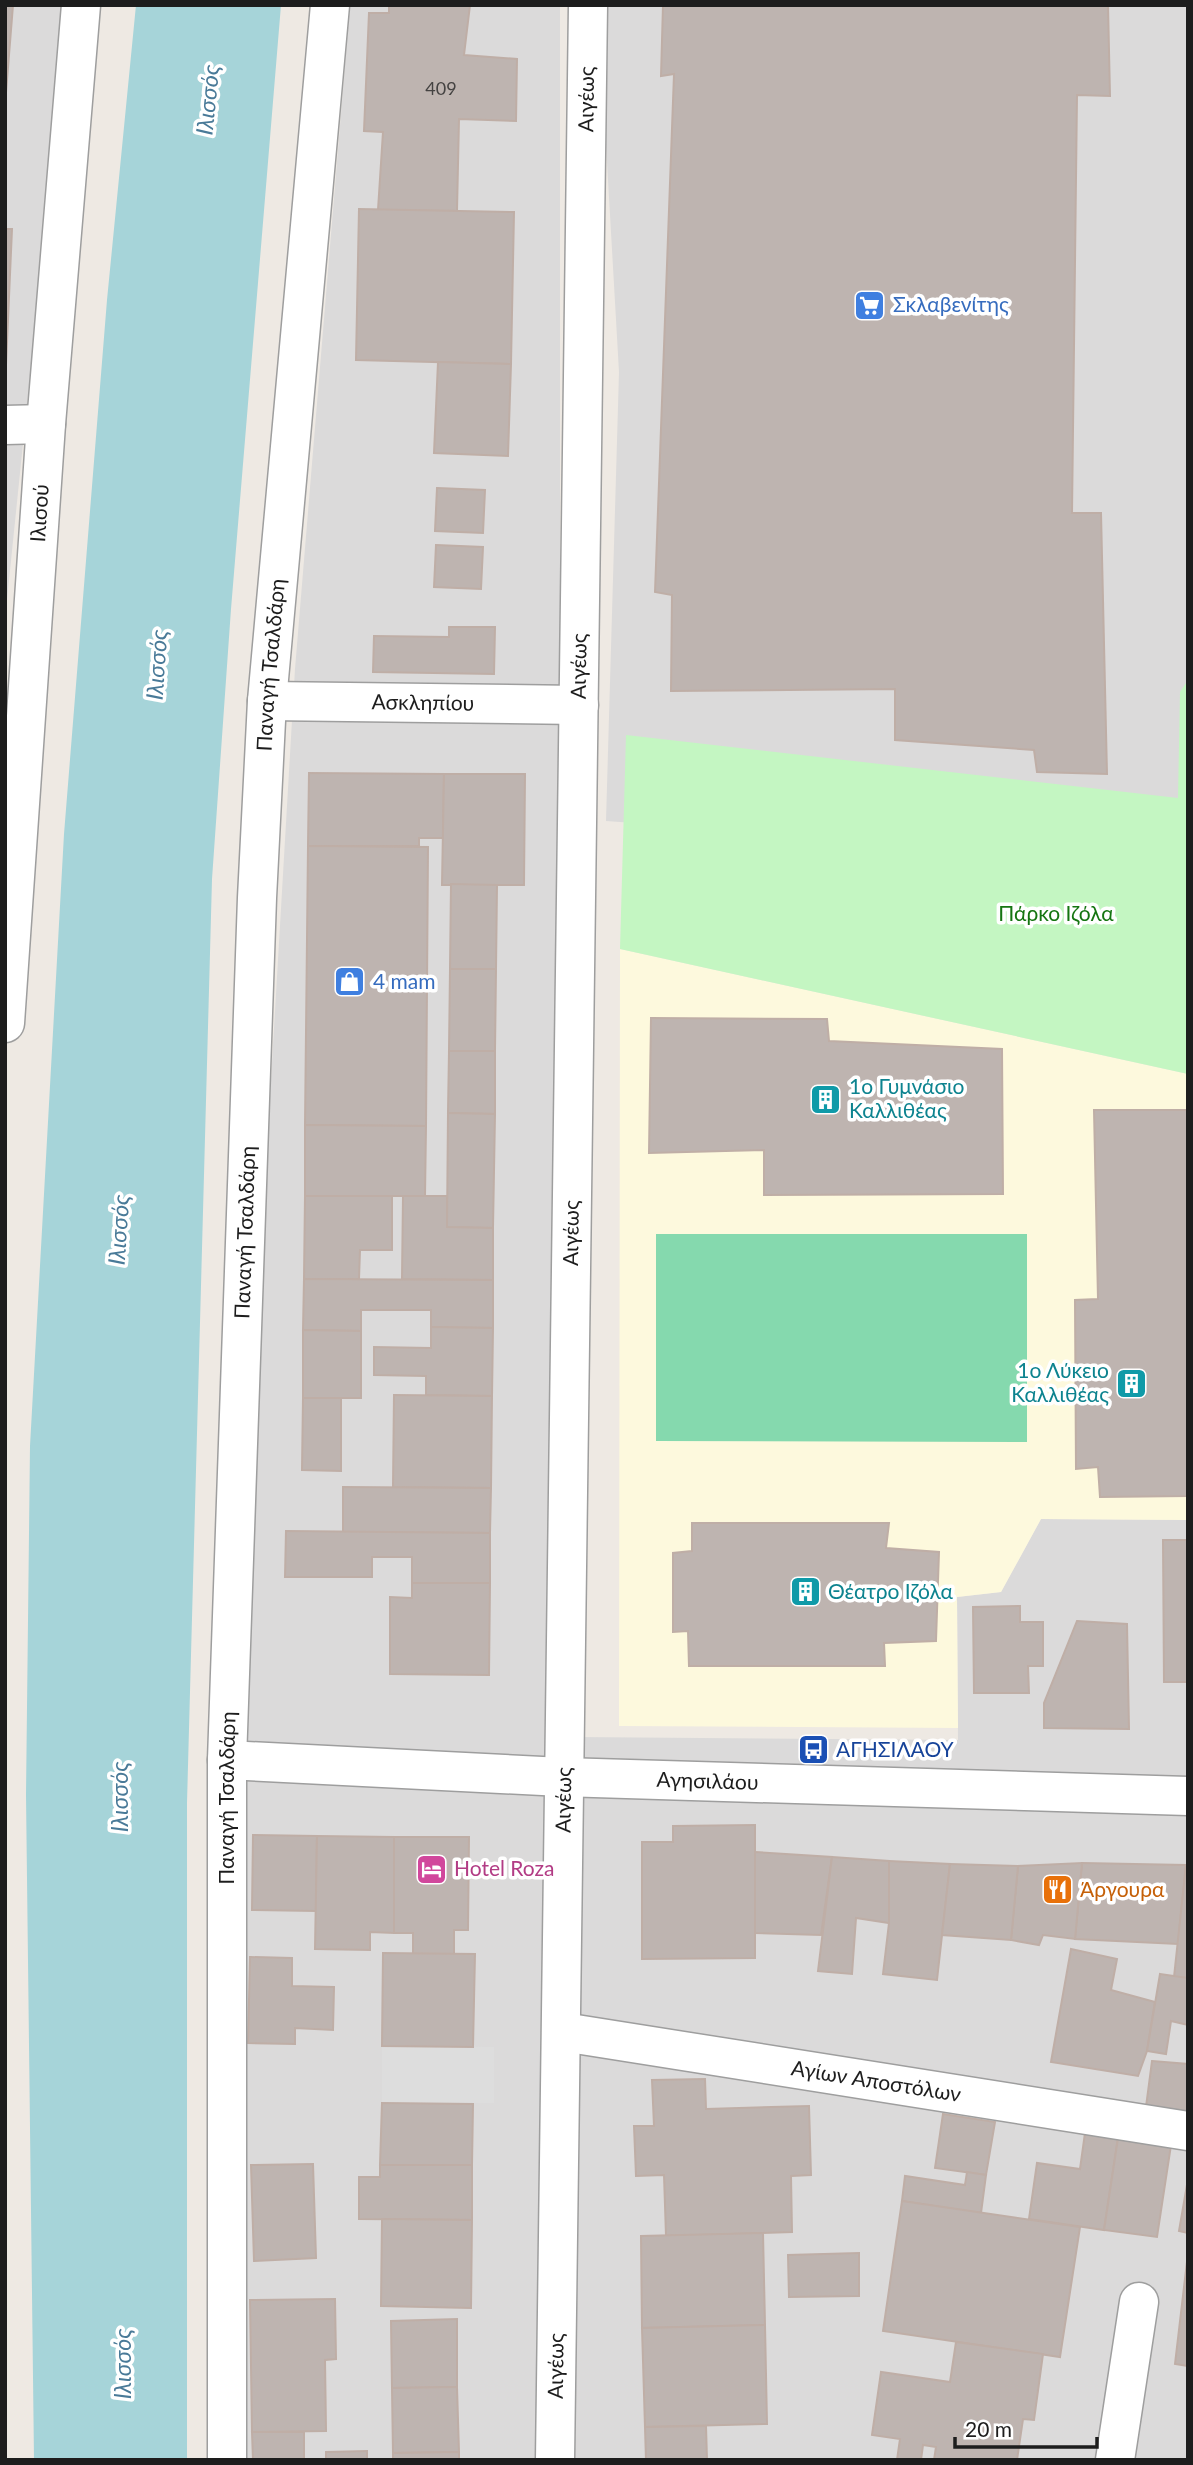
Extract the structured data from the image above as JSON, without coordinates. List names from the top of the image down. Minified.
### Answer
{"streets":{"street":["Αιγέως","Ιλισού","Παναγή Τσαλδάρη","Ασκληπίου","Αγησιλάου","Αγίων Αποστόλων"]},"crossings":[["Αιγέως","Ασκληπίου"],["Αιγέως","Αγησιλάου"],["Αιγέως","Αγίων Αποστόλων"],["Παναγή Τσαλδάρη","Ασκληπίου"],["Παναγή Τσαλδάρη","Αγησιλάου"]],"water":["Ιλισσός"],"parks":["Πάρκο Ιζόλα"],"places":{"supermarket":["Σκλαβενίτης"],"shop":["4 mam"],"building":["1ο Γυμνάσιο Καλλιθέας","1ο Λύκειο Καλλιθέας","Θέατρο Ιζόλα"],"bus stop":["ΑΓΗΣΙΛΑΟΥ"],"hotel":["Hotel Roza"],"restaurant":["Άργουρα"]},"house_numbers":["409"],"scale_bar":"20 m"}
